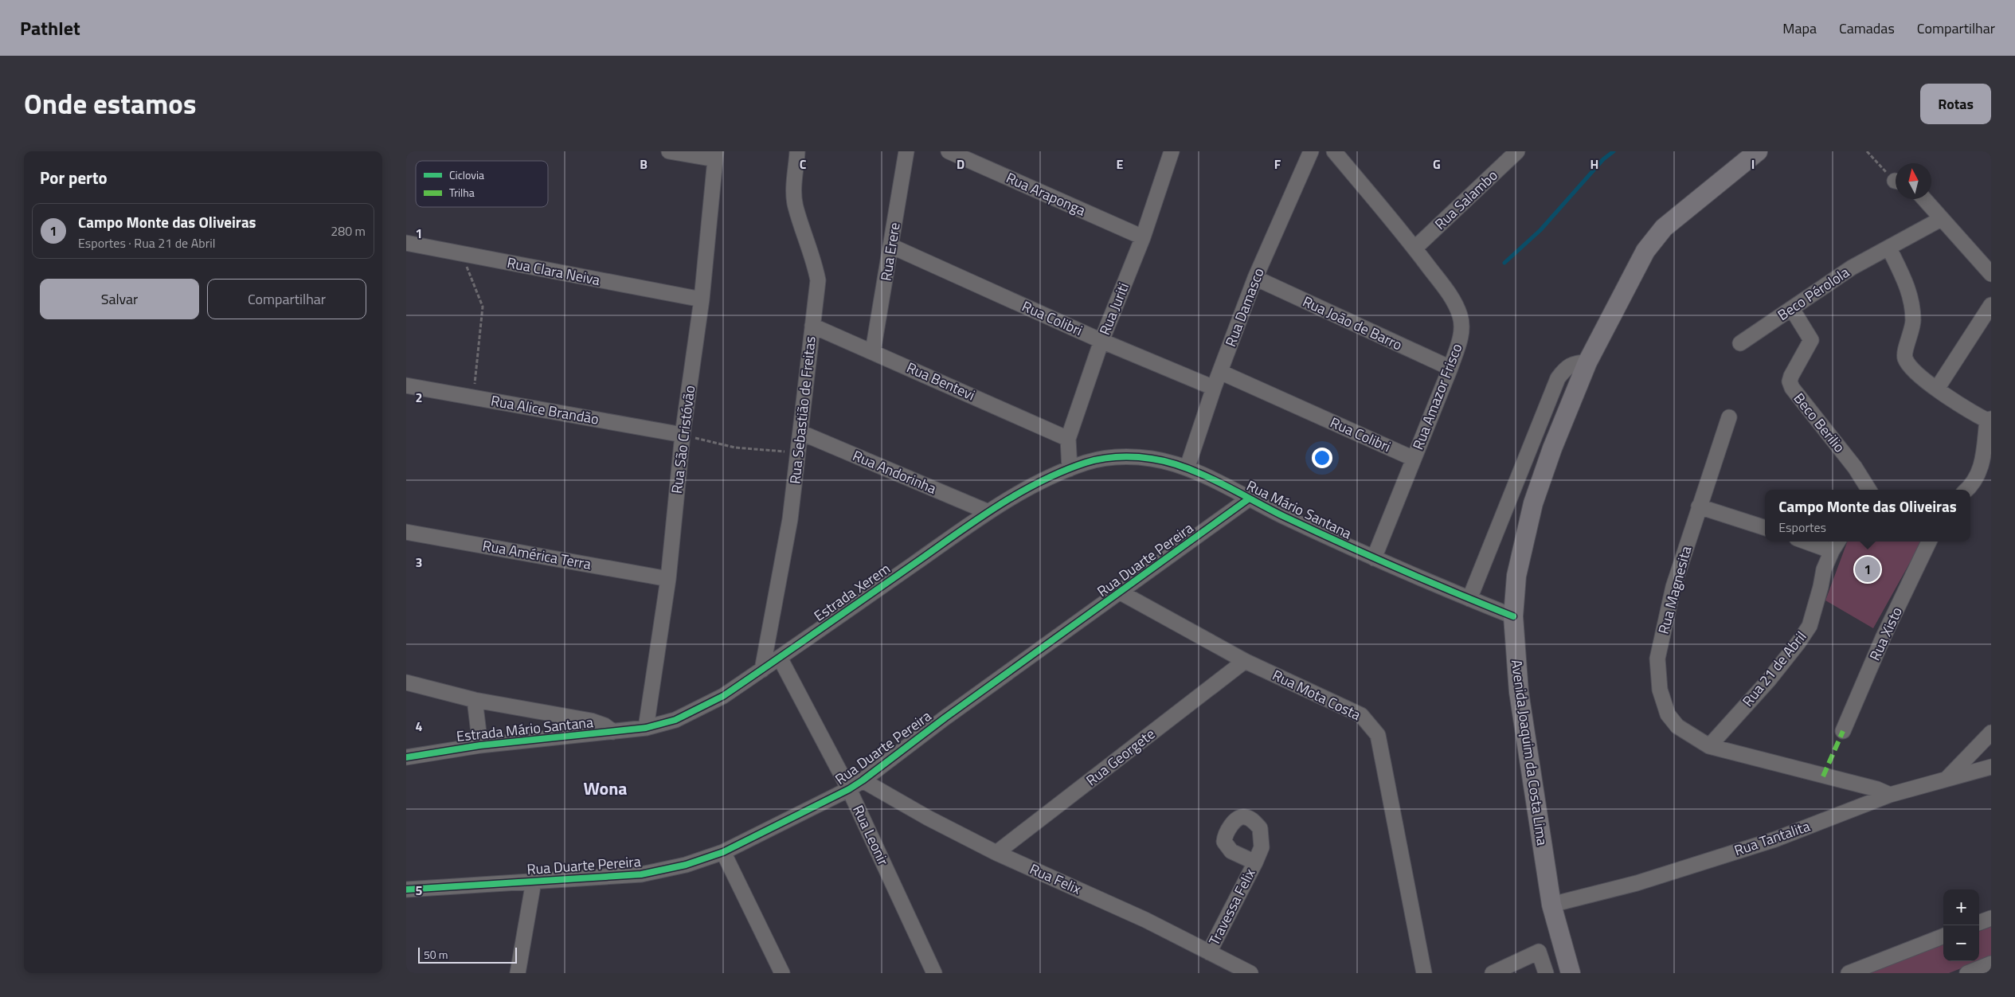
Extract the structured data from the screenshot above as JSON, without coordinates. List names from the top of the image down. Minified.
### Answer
{"streets":{"main road":["Avenida Joaquim da Costa Lima"],"street":["Rua Araponga","Rua Salambo","Rua Erere","Rua Clara Neiva","Beco Pérolola","Rua Damasco","Rua Juriti","Rua Colibri","Rua Joāo de Barro","Rua Bentevi","Rua Amazor Frisco","Rua Alice Brandão","Rua Sebastião de Freitas","Beco Berilio","Rua São Cristóvão","Rua Andorinha","Rua Mário Santana","Rua América Terra","Rua Duarte Pereira","Rua Magnesita","Estrada Xerem","Rua Xisto","Rua 21 de Abril","Rua Mota Costa","Estrada Mário Santana","Rua Georgete","Rua Leonir","Rua Tantalita","Rua Felix","Travessa Felix"]},"crossings":[["Rua Araponga","Rua Juriti"],["Rua Salambo","Rua Amazor Frisco"],["Rua Erere","Rua Colibri"],["Rua Erere","Rua Bentevi"],["Rua Clara Neiva","Rua São Cristóvão"],["Beco Pérolola","Beco Berilio"],["Rua Damasco","Rua Colibri"],["Rua Damasco","Rua Joāo de Barro"],["Rua Damasco","Rua Mário Santana"],["Rua Juriti","Rua Colibri"],["Rua Juriti","Rua Bentevi"],["Rua Juriti","Rua Mário Santana"],["Rua Juriti","Estrada Xerem"],["Rua Colibri","Rua Amazor Frisco"],["Rua Joāo de Barro","Rua Amazor Frisco"],["Rua Bentevi","Rua Sebastião de Freitas"],["Rua Amazor Frisco","Rua Mário Santana"],["Rua Alice Brandão","Rua São Cristóvão"],["Rua Sebastião de Freitas","Rua Andorinha"],["Rua Sebastião de Freitas","Estrada Xerem"],["Rua São Cristóvão","Rua América Terra"],["Rua São Cristóvão","Estrada Xerem"],["Rua São Cristóvão","Estrada Mário Santana"],["Rua Andorinha","Estrada Xerem"],["Rua Mário Santana","Rua Duarte Pereira"],["Rua Mário Santana","Estrada Xerem"],["Rua Mário Santana","Avenida Joaquim da Costa Lima"],["Rua Duarte Pereira","Rua Mota Costa"],["Rua Duarte Pereira","Rua Leonir"],["Rua Duarte Pereira","Rua Felix"],["Rua Magnesita","Rua 21 de Abril"],["Rua Magnesita","Rua Tantalita"],["Estrada Xerem","Estrada Mário Santana"],["Estrada Xerem","Rua Leonir"],["Rua Mota Costa","Rua Georgete"],["Avenida Joaquim da Costa Lima","Rua Tantalita"],["Rua Georgete","Rua Felix"],["Rua Felix","Travessa Felix"]],"districts":["Wona"],"legend":["Ciclovia","Trilha"],"scale_bar":"50 m","north":"top","page":{"header":"Pathlet","nav":["Mapa","Camadas","Compartilhar"],"title":"Onde estamos","buttons":["Rotas",["Salvar","Compartilhar"]],"heading":"Por perto","list":[{"mark":"1","name":"Campo Monte das Oliveiras","note":"Esportes · Rua 21 de Abril","value":"280 m"}],"popup":["Campo Monte das Oliveiras","Esportes"],"pins":"1","map_buttons":["+","−"],"scale":"50 m"},"grid":{"columns":["B","C","D","E","F","G","H","I"],"rows":["1","2","3","4","5"]}}
